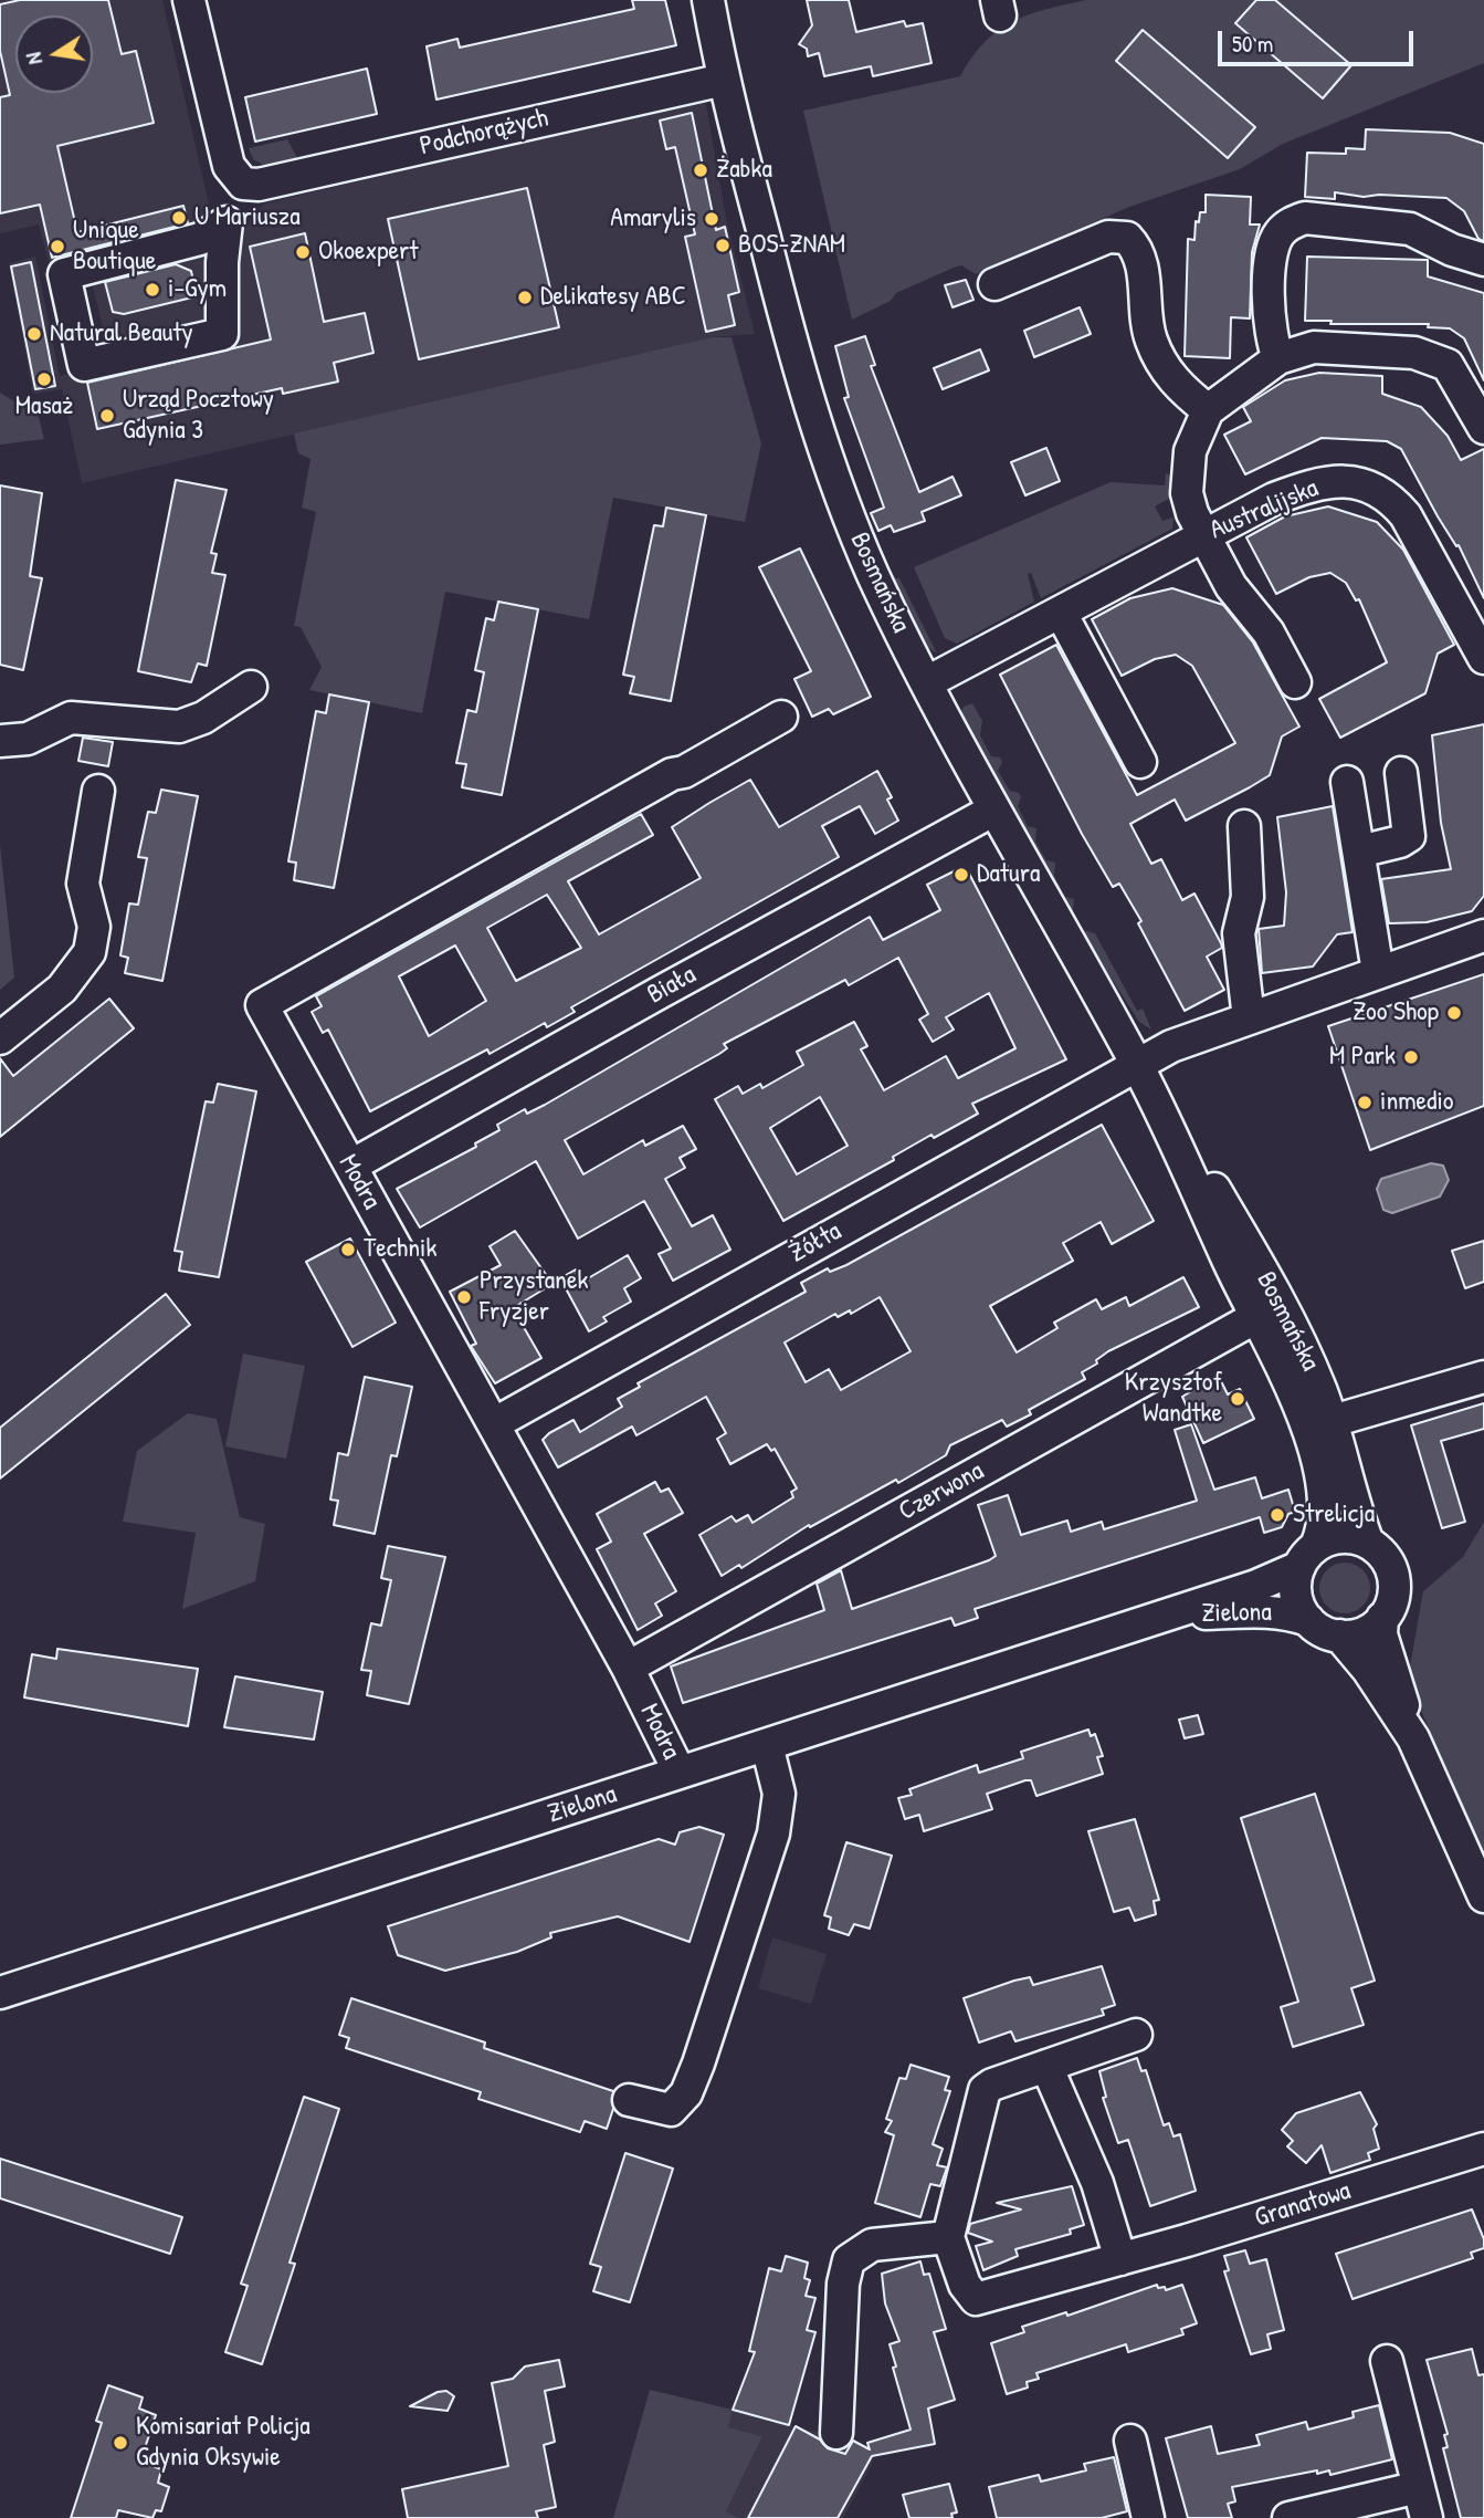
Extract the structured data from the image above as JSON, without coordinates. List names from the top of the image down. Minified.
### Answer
{"streets":{"street":["Podchorążych","Australijska","Bosmańska","Biała","Modra","Żółta","Czerwona","Zielona","Granatowa"]},"crossings":[["Podchorążych","Bosmańska"],["Australijska","Bosmańska"],["Bosmańska","Biała"],["Bosmańska","Żółta"],["Bosmańska","Czerwona"],["Bosmańska","Zielona"],["Biała","Modra"],["Modra","Żółta"],["Modra","Czerwona"],["Modra","Zielona"]],"places":["Żabka","U Mariusza","Amarylis","BOS-ZNAM","Unique Boutique","Okoexpert","i-Gym","Delikatesy ABC","Natural Beauty","Masaż","Urząd Pocztowy Gdynia 3","Datura","Zoo Shop","M Park","inmedio","Technik","Przystanek Fryzjer","Krzysztof Wandtke","Strelicja","Komisariat Policja Gdynia Oksywie"],"scale_bar":"50 m","north":"left"}
